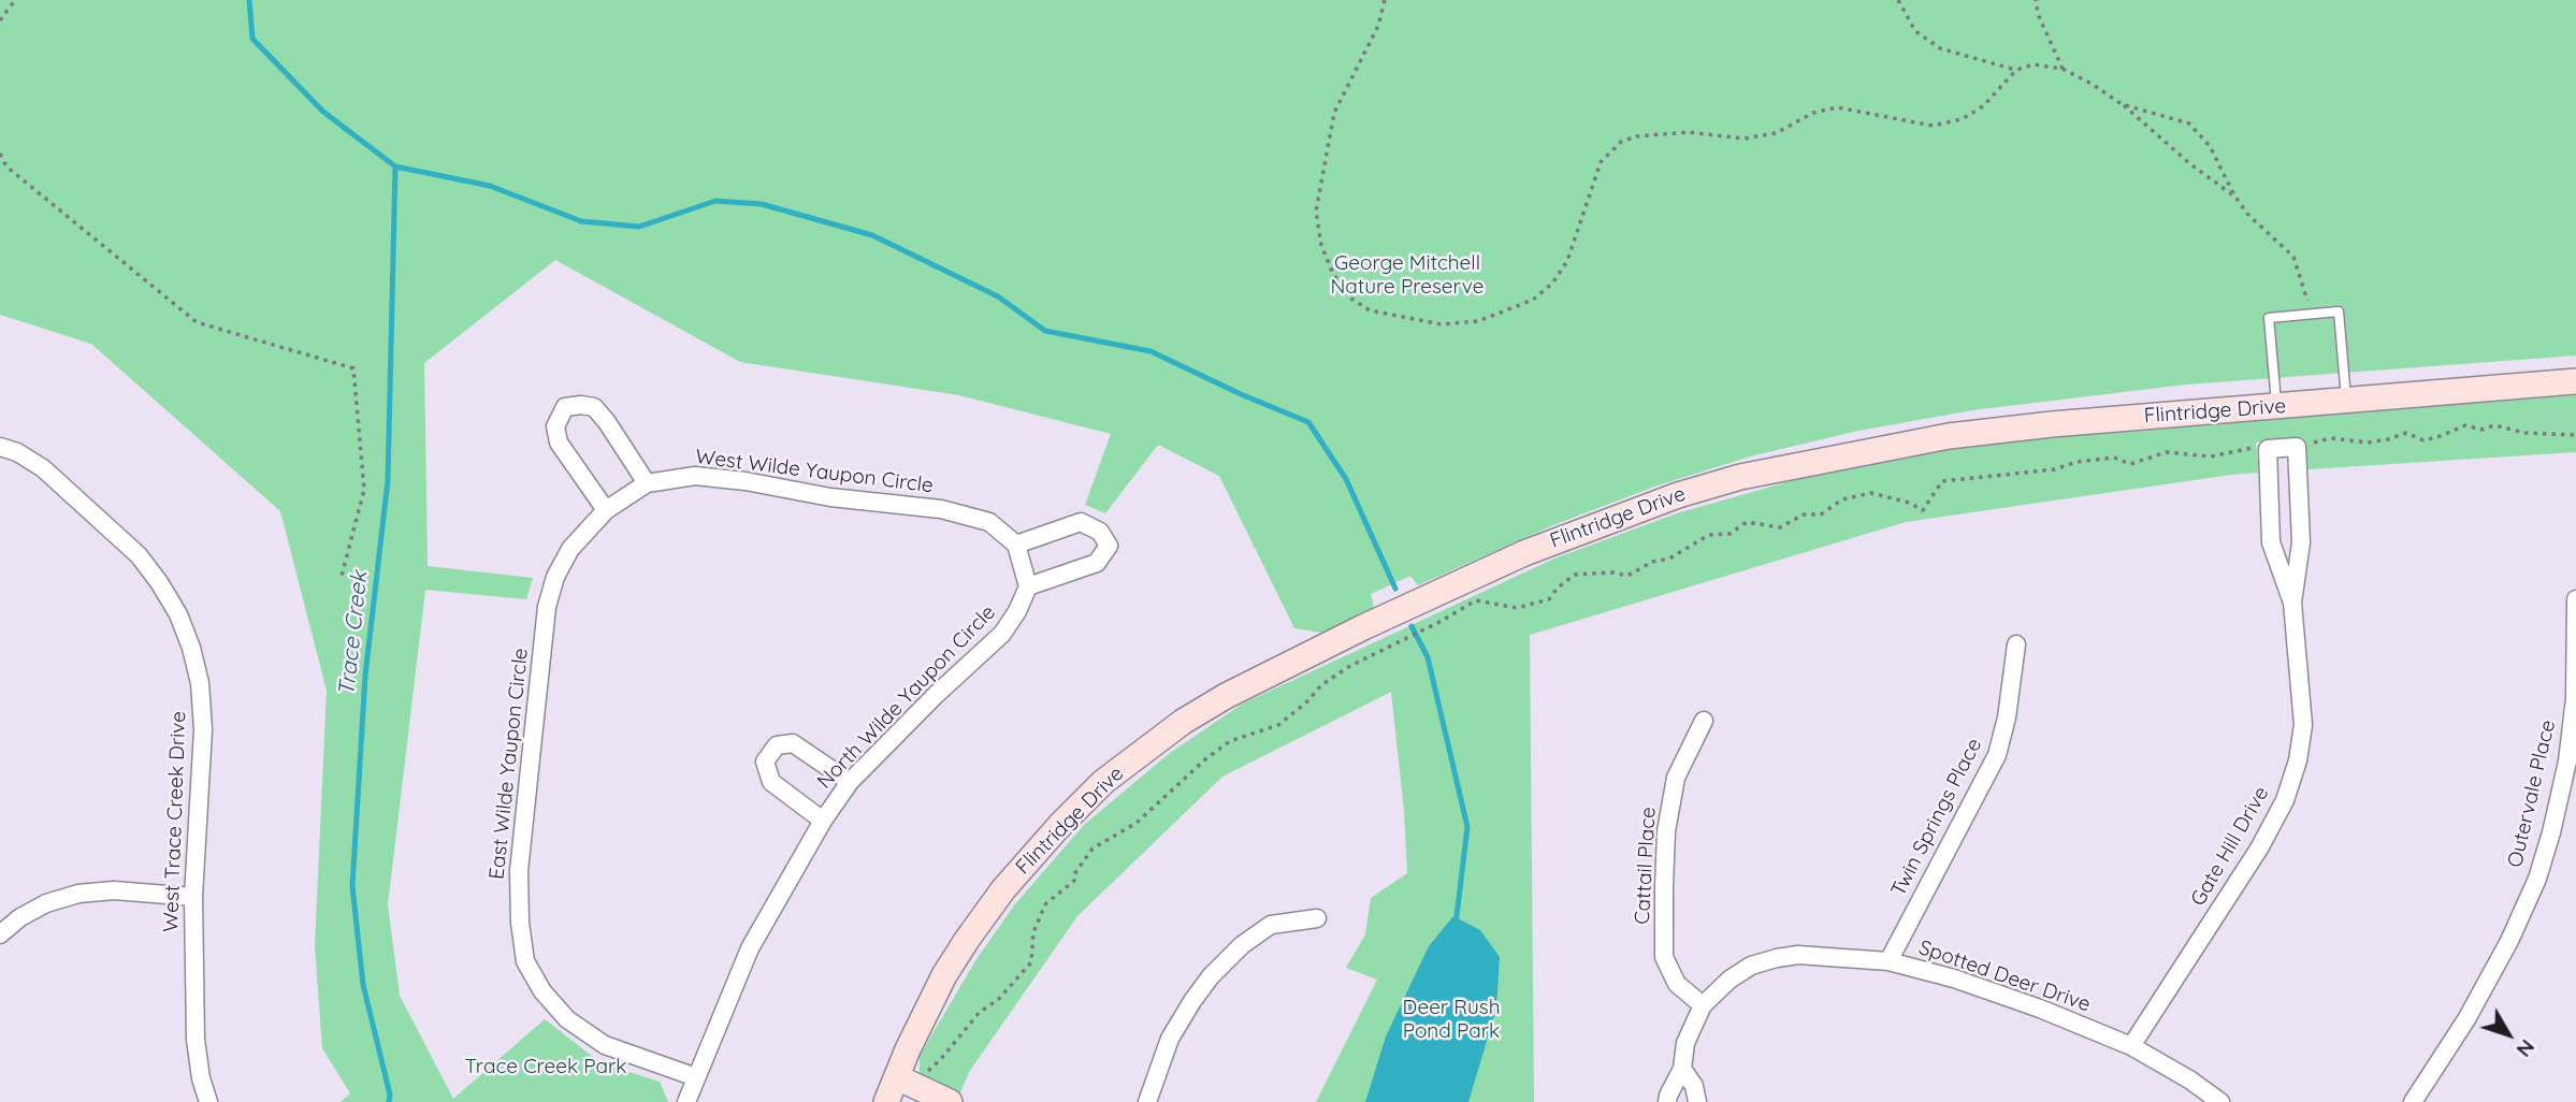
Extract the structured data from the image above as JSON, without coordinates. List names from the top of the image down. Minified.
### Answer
{"streets":{"street":["Flintridge Drive","West Wilde Yaupon Circle","North Wilde Yaupon Circle","East Wilde Yaupon Circle","Outervale Place","Twin Springs Place","West Trace Creek Drive","Gate Hill Drive","Cattail Place","Spotted Deer Drive"]},"crossings":[["West Wilde Yaupon Circle","East Wilde Yaupon Circle"],["North Wilde Yaupon Circle","East Wilde Yaupon Circle"],["Twin Springs Place","Spotted Deer Drive"],["Gate Hill Drive","Spotted Deer Drive"],["Cattail Place","Spotted Deer Drive"]],"water":["Trace Creek"],"parks":["George Mitchell Nature Preserve","Deer Rush Pond Park","Trace Creek Park"],"north":"bottom right"}
